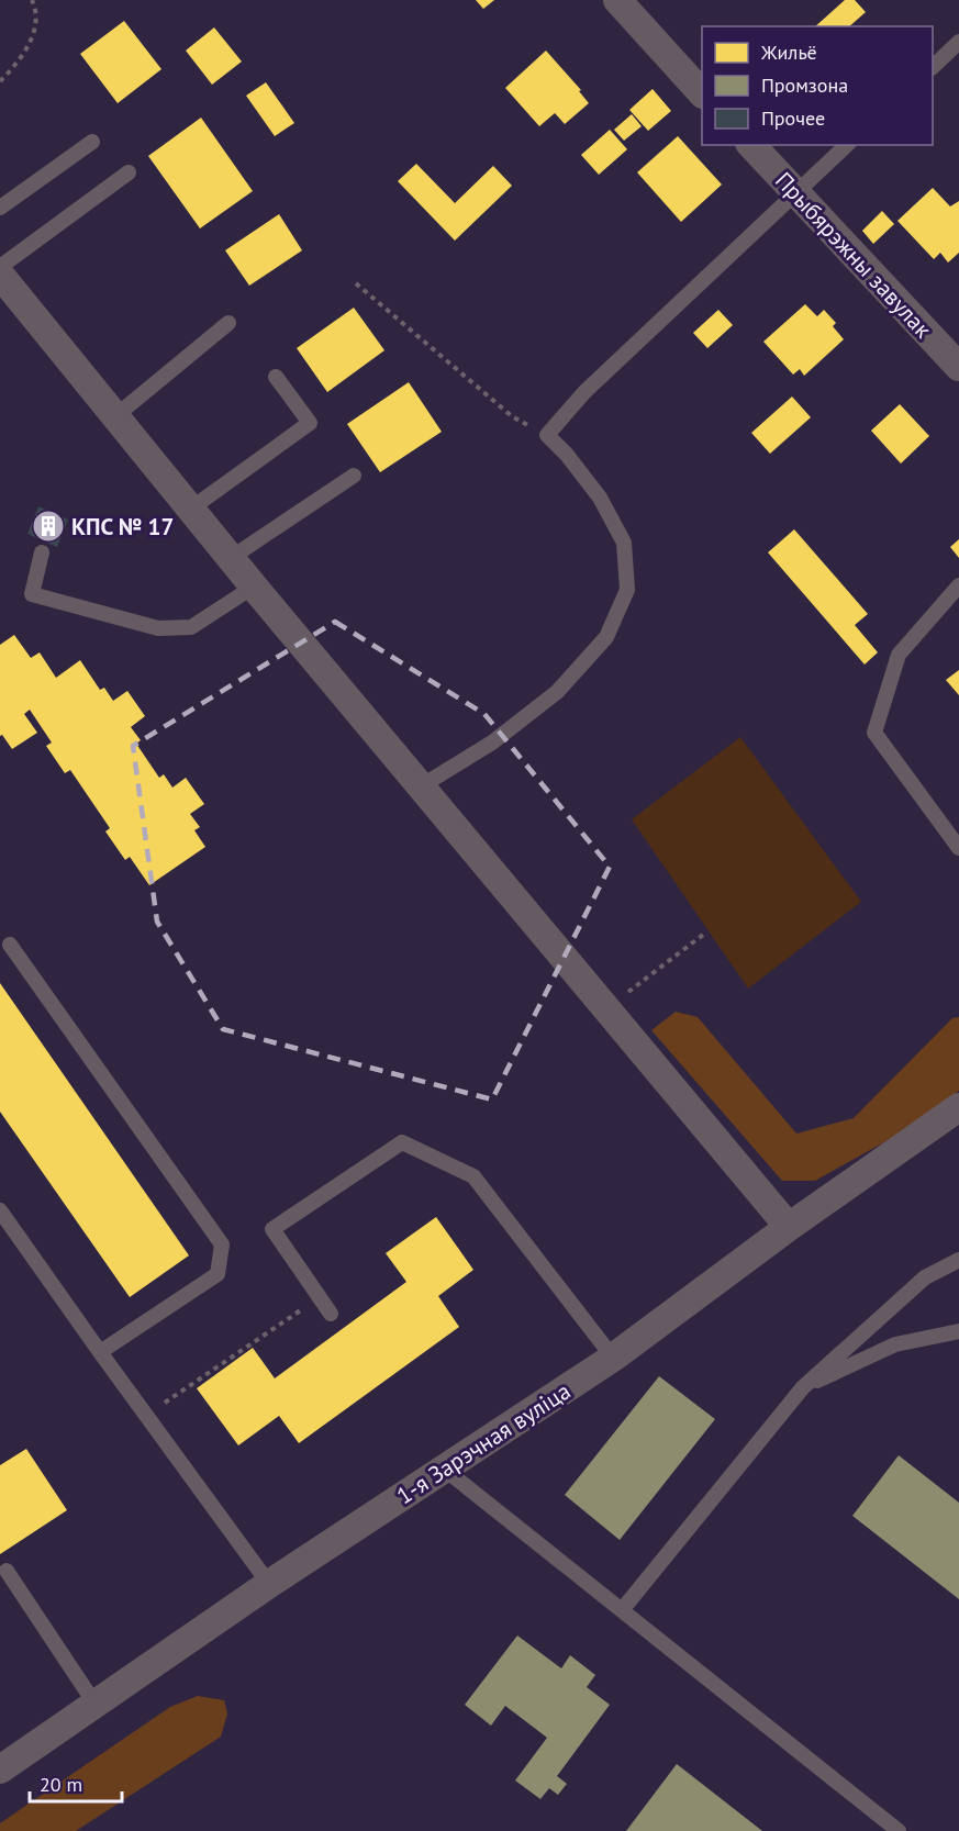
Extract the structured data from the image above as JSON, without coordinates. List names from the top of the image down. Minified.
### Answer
{"streets":{"street":["Прыбярэжны завулак","1-я Зарэчная вуліца"]},"places":{"building":["КПС № 17"]},"legend":["Жильё","Промзона","Прочее"],"scale_bar":"20 m"}
